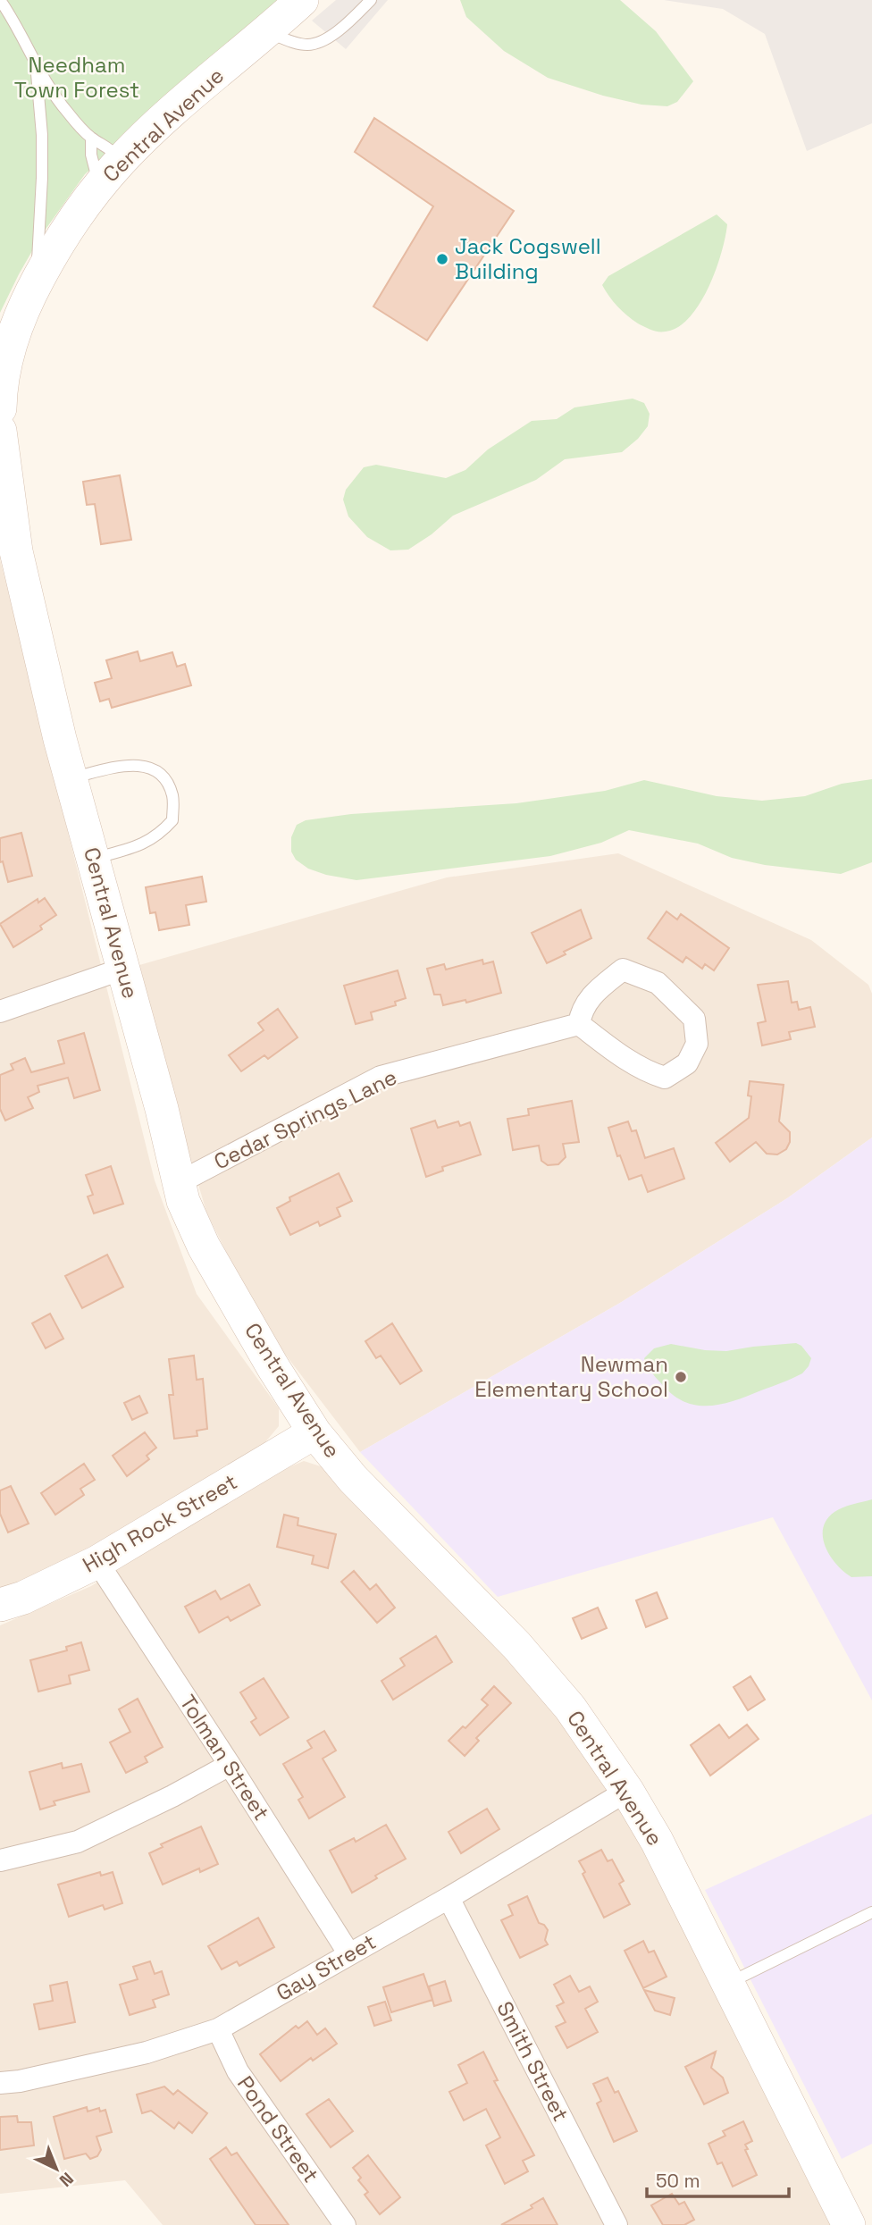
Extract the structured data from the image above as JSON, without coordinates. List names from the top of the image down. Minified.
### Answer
{"streets":{"main road":["Central Avenue","High Rock Street"],"street":["Cedar Springs Lane","Tolman Street","Gay Street","Smith Street","Pond Street"]},"crossings":[["Central Avenue","Cedar Springs Lane"],["Central Avenue","High Rock Street"],["Central Avenue","Gay Street"],["High Rock Street","Tolman Street"],["Tolman Street","Gay Street"],["Gay Street","Smith Street"],["Gay Street","Pond Street"]],"parks":["Needham Town Forest"],"places":["Jack Cogswell Building","Newman Elementary School"],"scale_bar":"50 m","north":"bottom right"}
